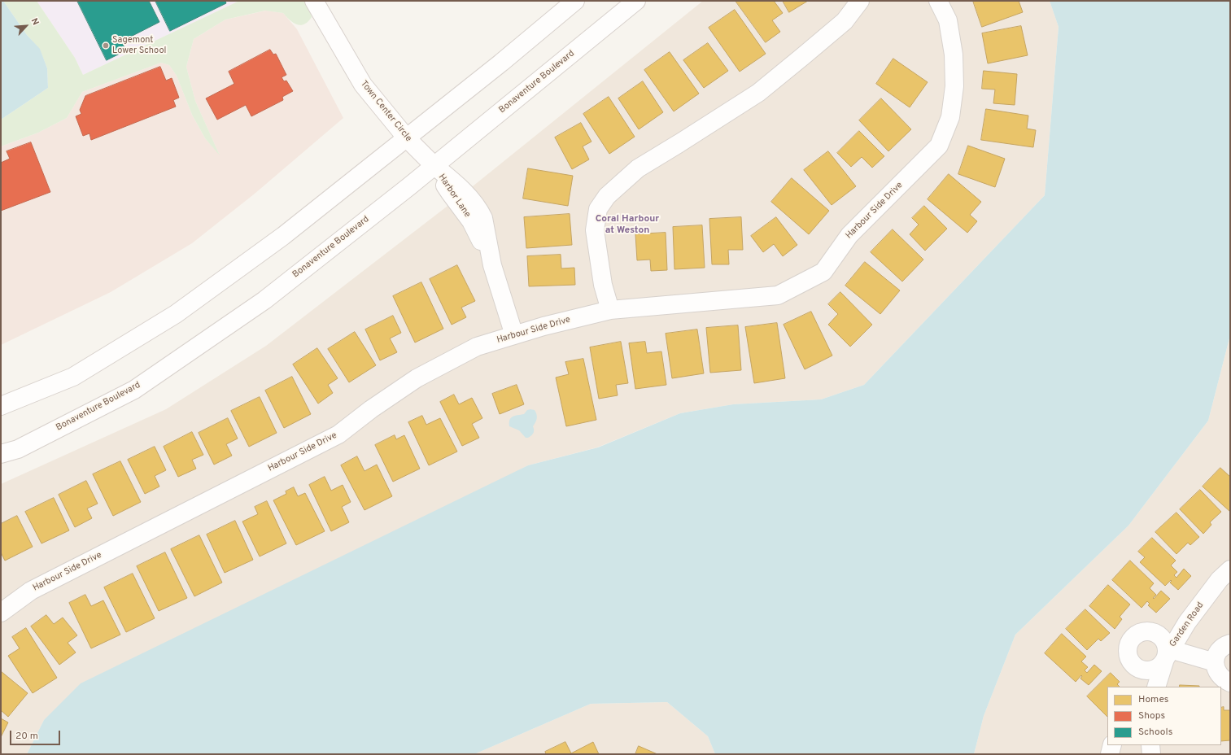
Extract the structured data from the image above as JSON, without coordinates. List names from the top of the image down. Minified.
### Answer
{"streets":{"street":["Bonaventure Boulevard","Town Center Circle","Harbor Lane","Harbour Side Drive","Garden Road"]},"crossings":[["Bonaventure Boulevard","Town Center Circle"],["Bonaventure Boulevard","Harbor Lane"],["Town Center Circle","Harbor Lane"],["Harbor Lane","Harbour Side Drive"]],"districts":["Coral Harbour at Weston"],"places":["Sagemont Lower School"],"legend":["Homes","Shops","Schools"],"scale_bar":"20 m","north":"top right"}
